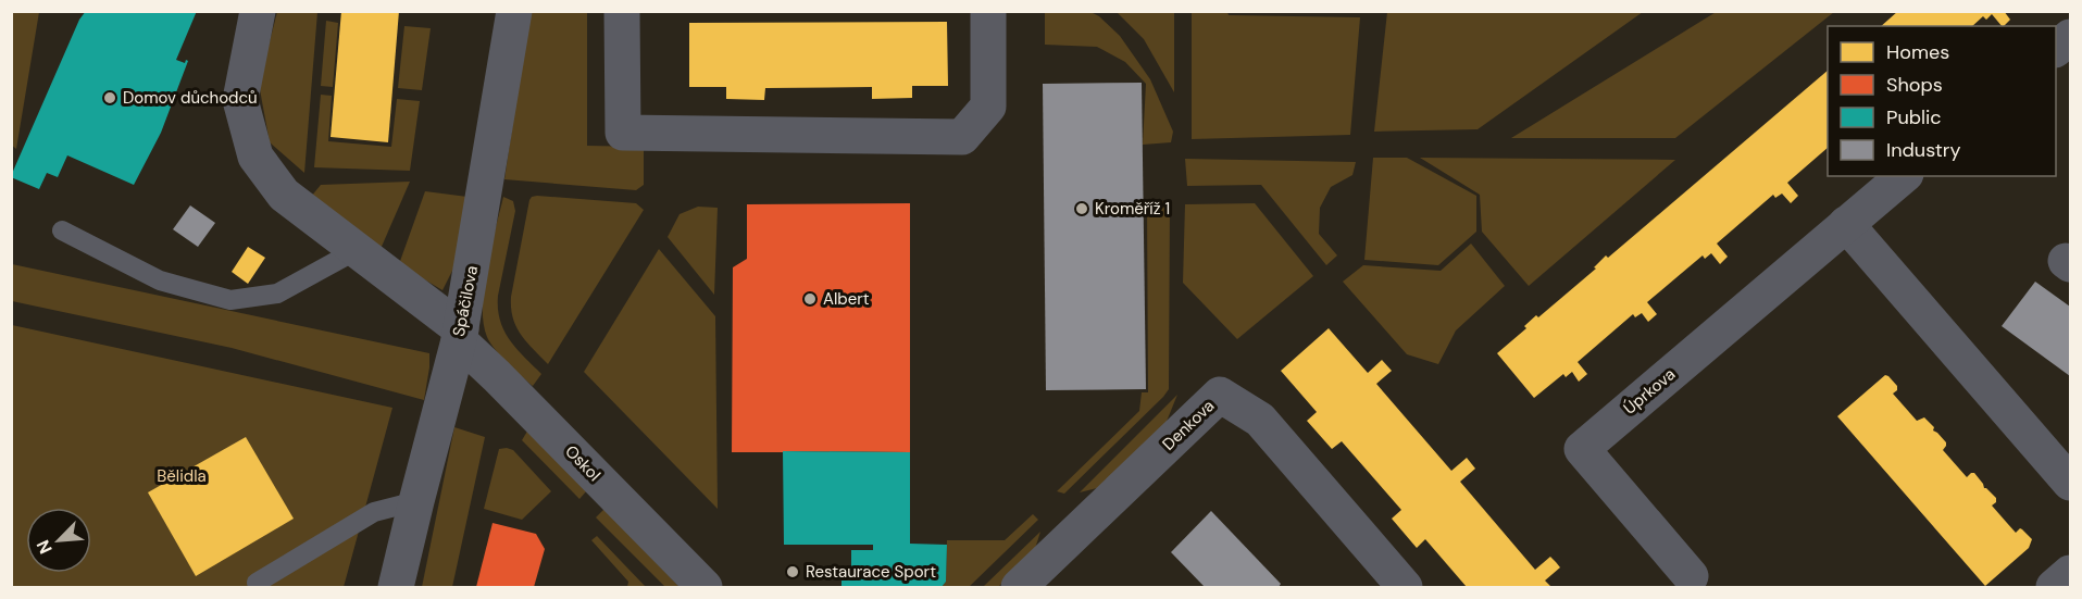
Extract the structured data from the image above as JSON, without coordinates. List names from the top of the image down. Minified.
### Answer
{"streets":{"street":["Spáčilova","Úprkova","Denkova","Oskol"]},"crossings":[["Spáčilova","Oskol"]],"parks":["Bělidla"],"places":["Domov důchodců","Kroměříž 1","Albert","Restaurace Sport"],"legend":["Homes","Shops","Public","Industry"],"north":"bottom left"}
